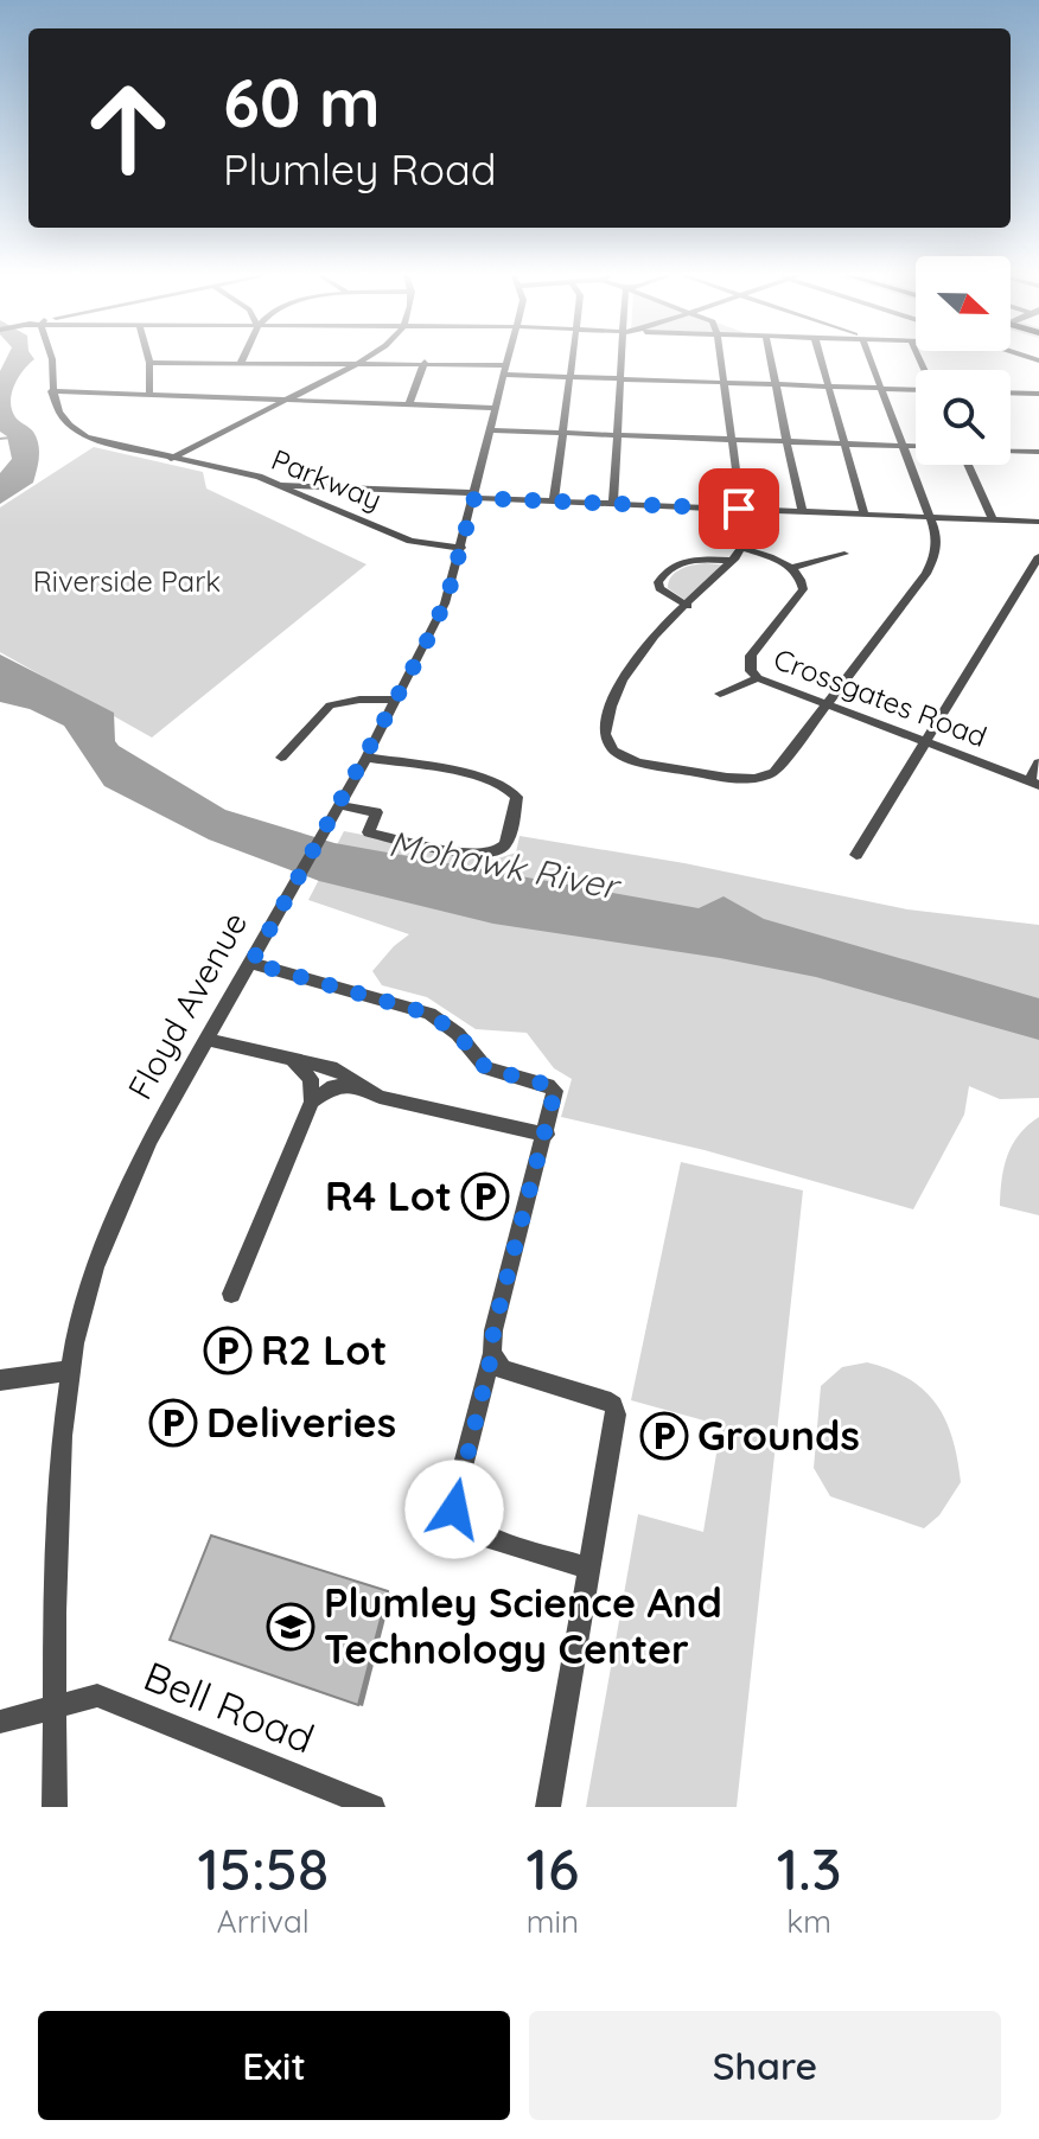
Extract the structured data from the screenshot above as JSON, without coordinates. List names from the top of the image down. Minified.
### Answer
{"streets":{"street":["Parkway","Crossgates Road","Floyd Avenue","Bell Road"]},"crossings":[["Parkway","Floyd Avenue"],["Floyd Avenue","Bell Road"]],"water":["Mohawk River"],"parks":["Riverside Park"],"places":{"parking":["R4 Lot","R2 Lot","Deliveries","Grounds"],"school or university":["Plumley Science And Technology Center"]},"north":"right","page":{"turn":["60 m","Plumley Road"],"eta":["15:58","Arrival","16","min","1.3","km"],"buttons":["Exit","Share"]}}
